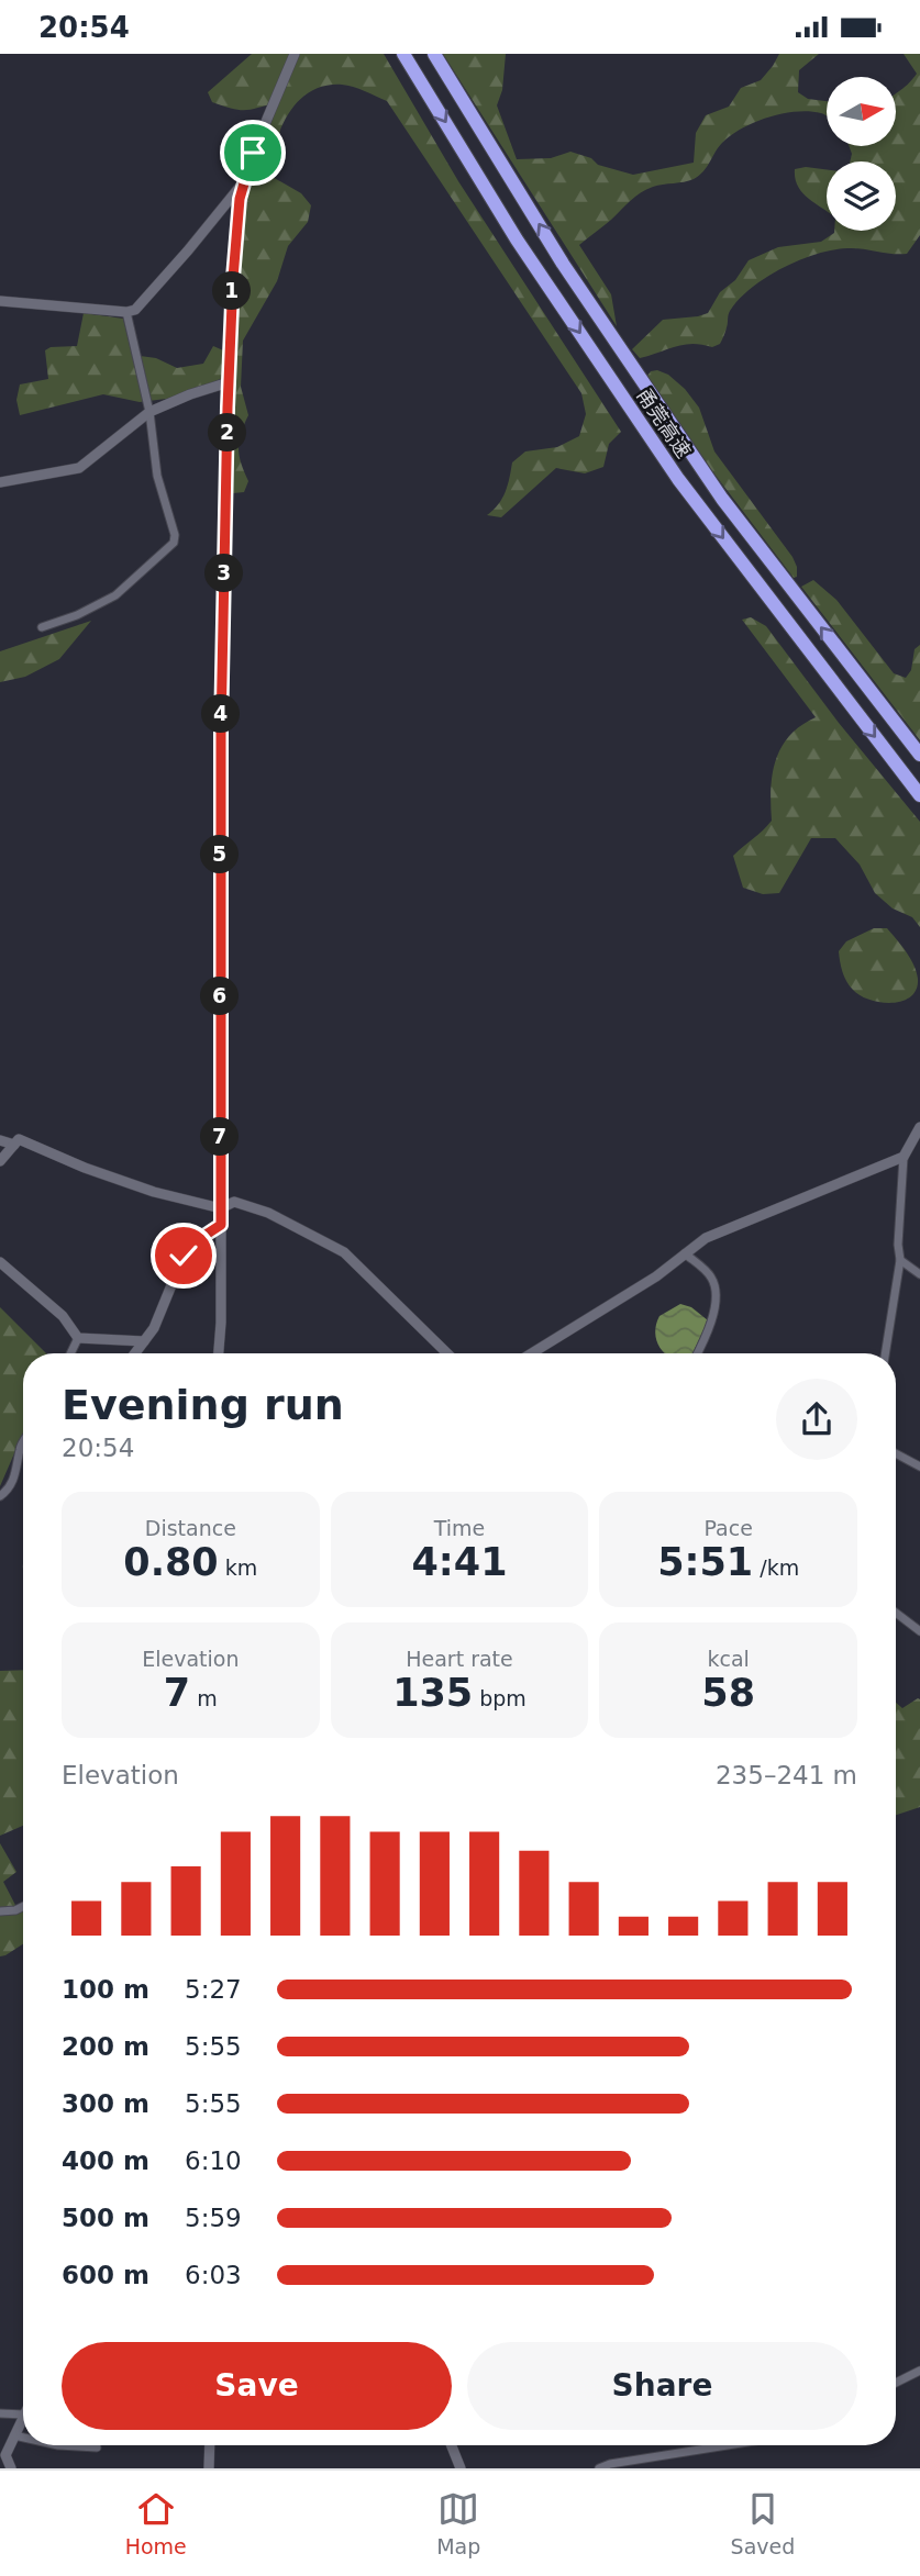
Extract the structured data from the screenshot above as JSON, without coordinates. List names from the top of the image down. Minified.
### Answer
{"streets":{"highway":["甬莞高速"]},"north":"right","page":{"status":"20:54","pins":["1","2","3","4","5","6","7"],"heading":["Evening run","20:54"],"stats":[["Distance","0.80 km"],["Time","4:41"],["Pace","5:51 /km"],["Elevation","7 m"],["Heart rate","135 bpm"],["kcal","58"]],"chart":["Elevation","235–241 m"],"list":[{"name":"100 m","note":"5:27"},{"name":"200 m","note":"5:55"},{"name":"300 m","note":"5:55"},{"name":"400 m","note":"6:10"},{"name":"500 m","note":"5:59"},{"name":"600 m","note":"6:03"}],"buttons":["Save","Share"],"tabs":["Home","Map","Saved"]}}
